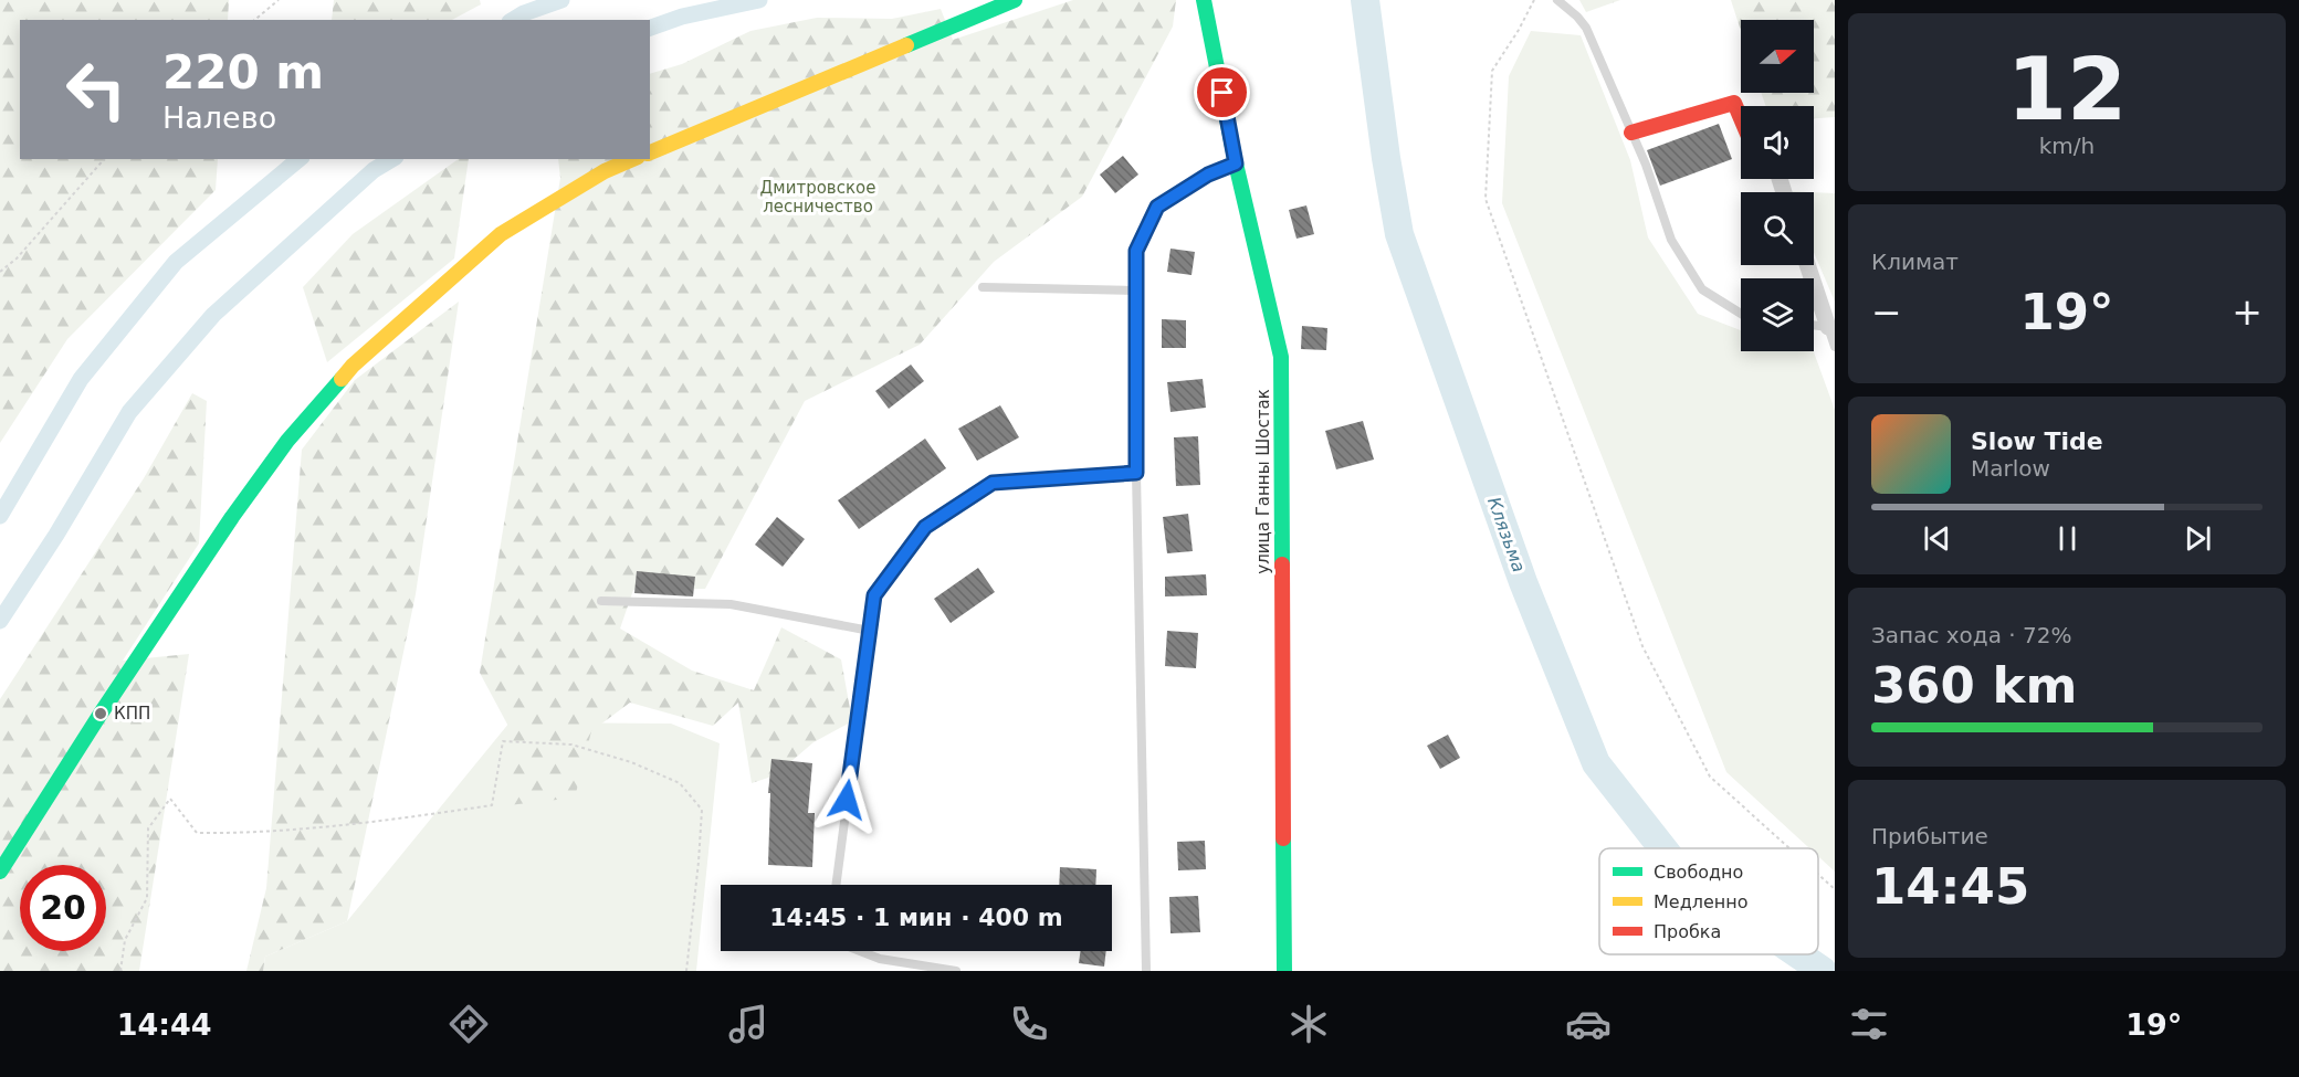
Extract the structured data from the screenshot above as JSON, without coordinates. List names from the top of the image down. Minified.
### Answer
{"streets":{"street":["улица Ганны Шостак"]},"water":["Клязьма"],"parks":["Дмитровское лесничество"],"places":["КПП"],"legend":["Свободно","Медленно","Пробка"],"north":"right","page":{"tile":[["12","km/h"],"Климат",["Запас хода · 72%","360 km"],["Прибытие","14:45"]],"turn":["220 m","Налево"],"heat":["−","19°","+"],"song":["Slow Tide","Marlow"],"limit":"20","trip":"14:45 · 1 мин · 400 m","tabs":["14:44","19°"]}}
